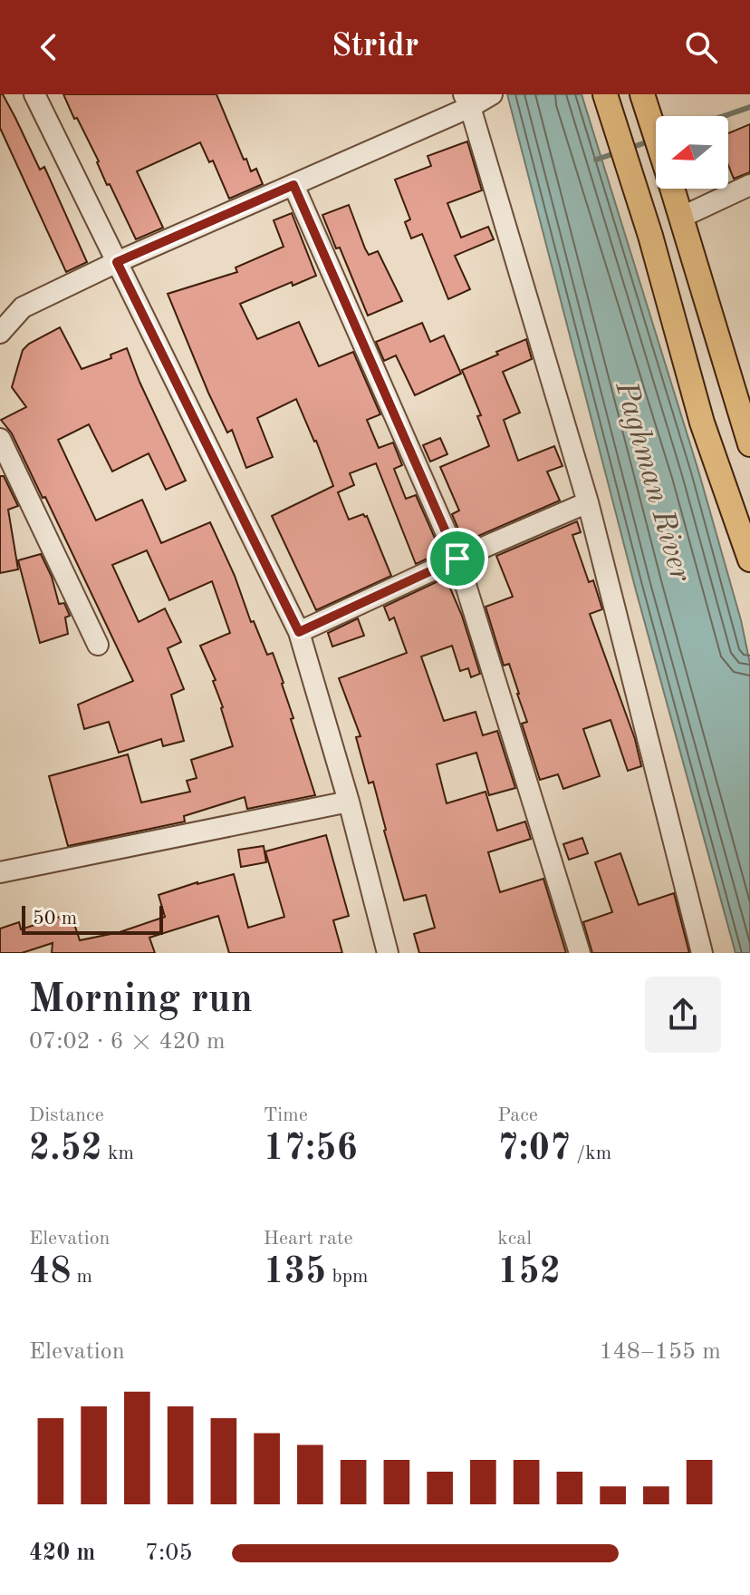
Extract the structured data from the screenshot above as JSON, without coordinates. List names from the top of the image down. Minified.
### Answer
{"water":["Paghman River"],"scale_bar":"50 m","north":"left","page":{"header":"Stridr","scale":"50 m","heading":["Morning run","07:02 · 6 × 420 m"],"stats":[["Distance","2.52 km"],["Time","17:56"],["Pace","7:07 /km"],["Elevation","48 m"],["Heart rate","135 bpm"],["kcal","152"]],"chart":["Elevation","148–155 m"],"list":[{"name":"420 m","note":"7:05"}]}}
